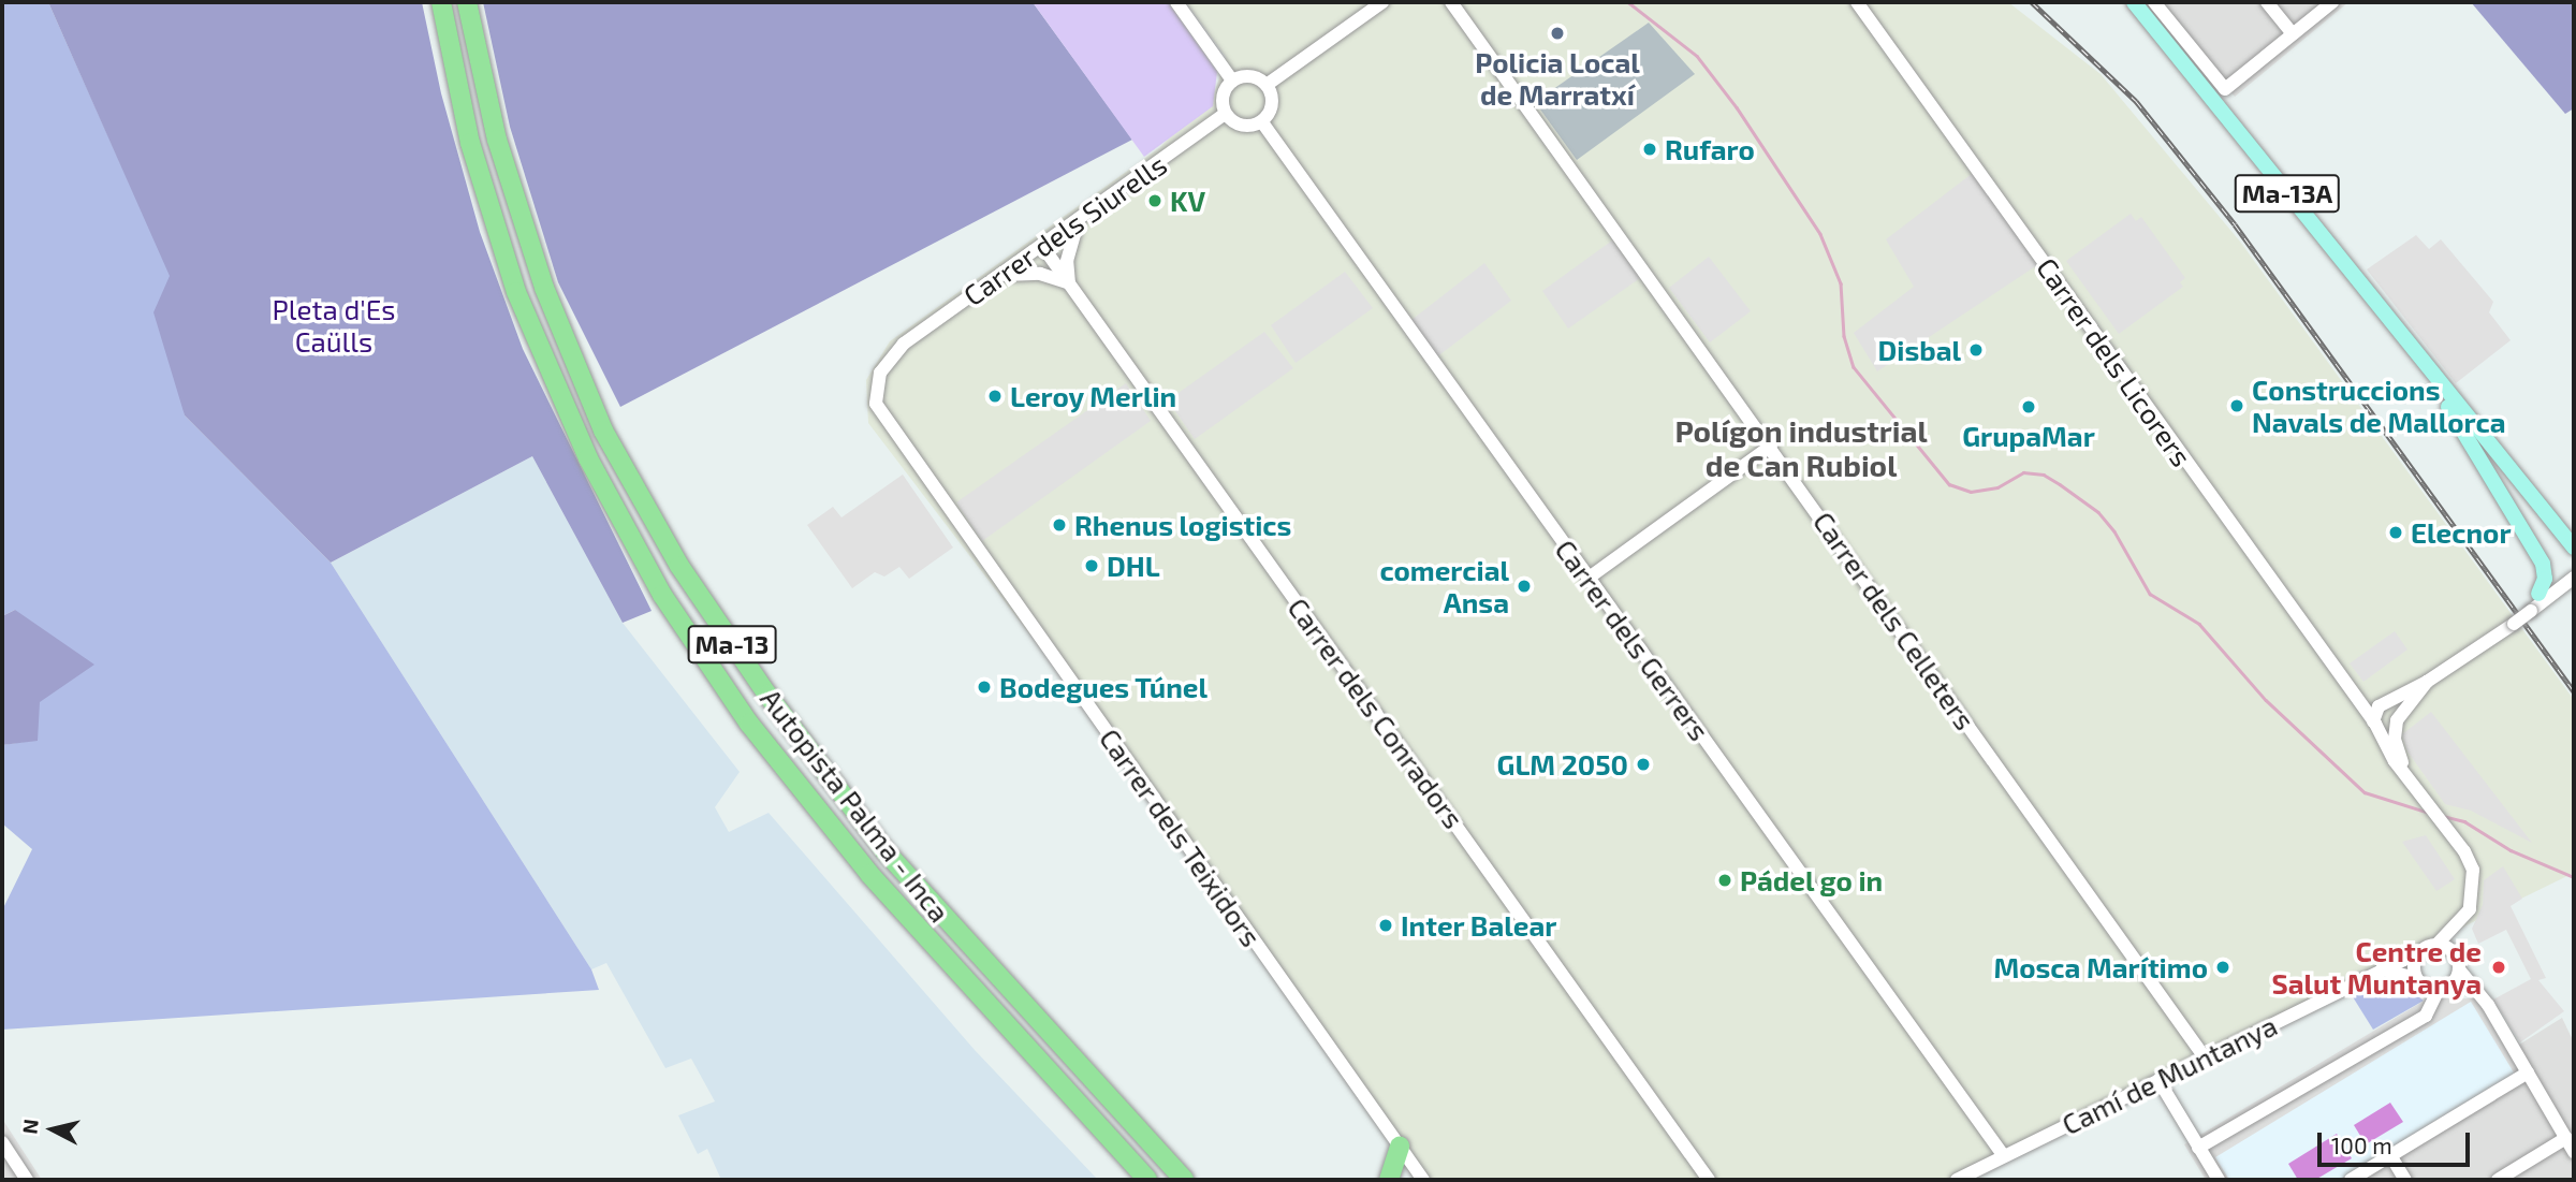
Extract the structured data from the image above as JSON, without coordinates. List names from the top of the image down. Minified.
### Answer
{"streets":{"highway":["Ma-13","Autopista Palma - Inca"],"main road":["Ma-13A"],"street":["Carrer dels Siurells","Carrer dels Licorers","Carrer dels Celleters","Carrer dels Gerrers","Carrer dels Conradors","Carrer dels Teixidors","Camí de Muntanya"]},"crossings":[["Carrer dels Siurells","Carrer dels Gerrers"],["Carrer dels Siurells","Carrer dels Conradors"],["Carrer dels Siurells","Carrer dels Teixidors"],["Carrer dels Celleters","Camí de Muntanya"],["Carrer dels Gerrers","Camí de Muntanya"]],"districts":["Polígon industrial de Can Rubiol"],"parks":["Pleta d'Es Caülls"],"places":["Policia Local de Marratxí","Rufaro","KV","Disbal","Leroy Merlin","Construccions Navals de Mallorca","GrupaMar","Rhenus logistics","Elecnor","DHL","comercial Ansa","Bodegues Túnel","GLM 2050","Pádel go in","Inter Balear","Mosca Marítimo","Centre de Salut Muntanya"],"scale_bar":"100 m","north":"left"}
